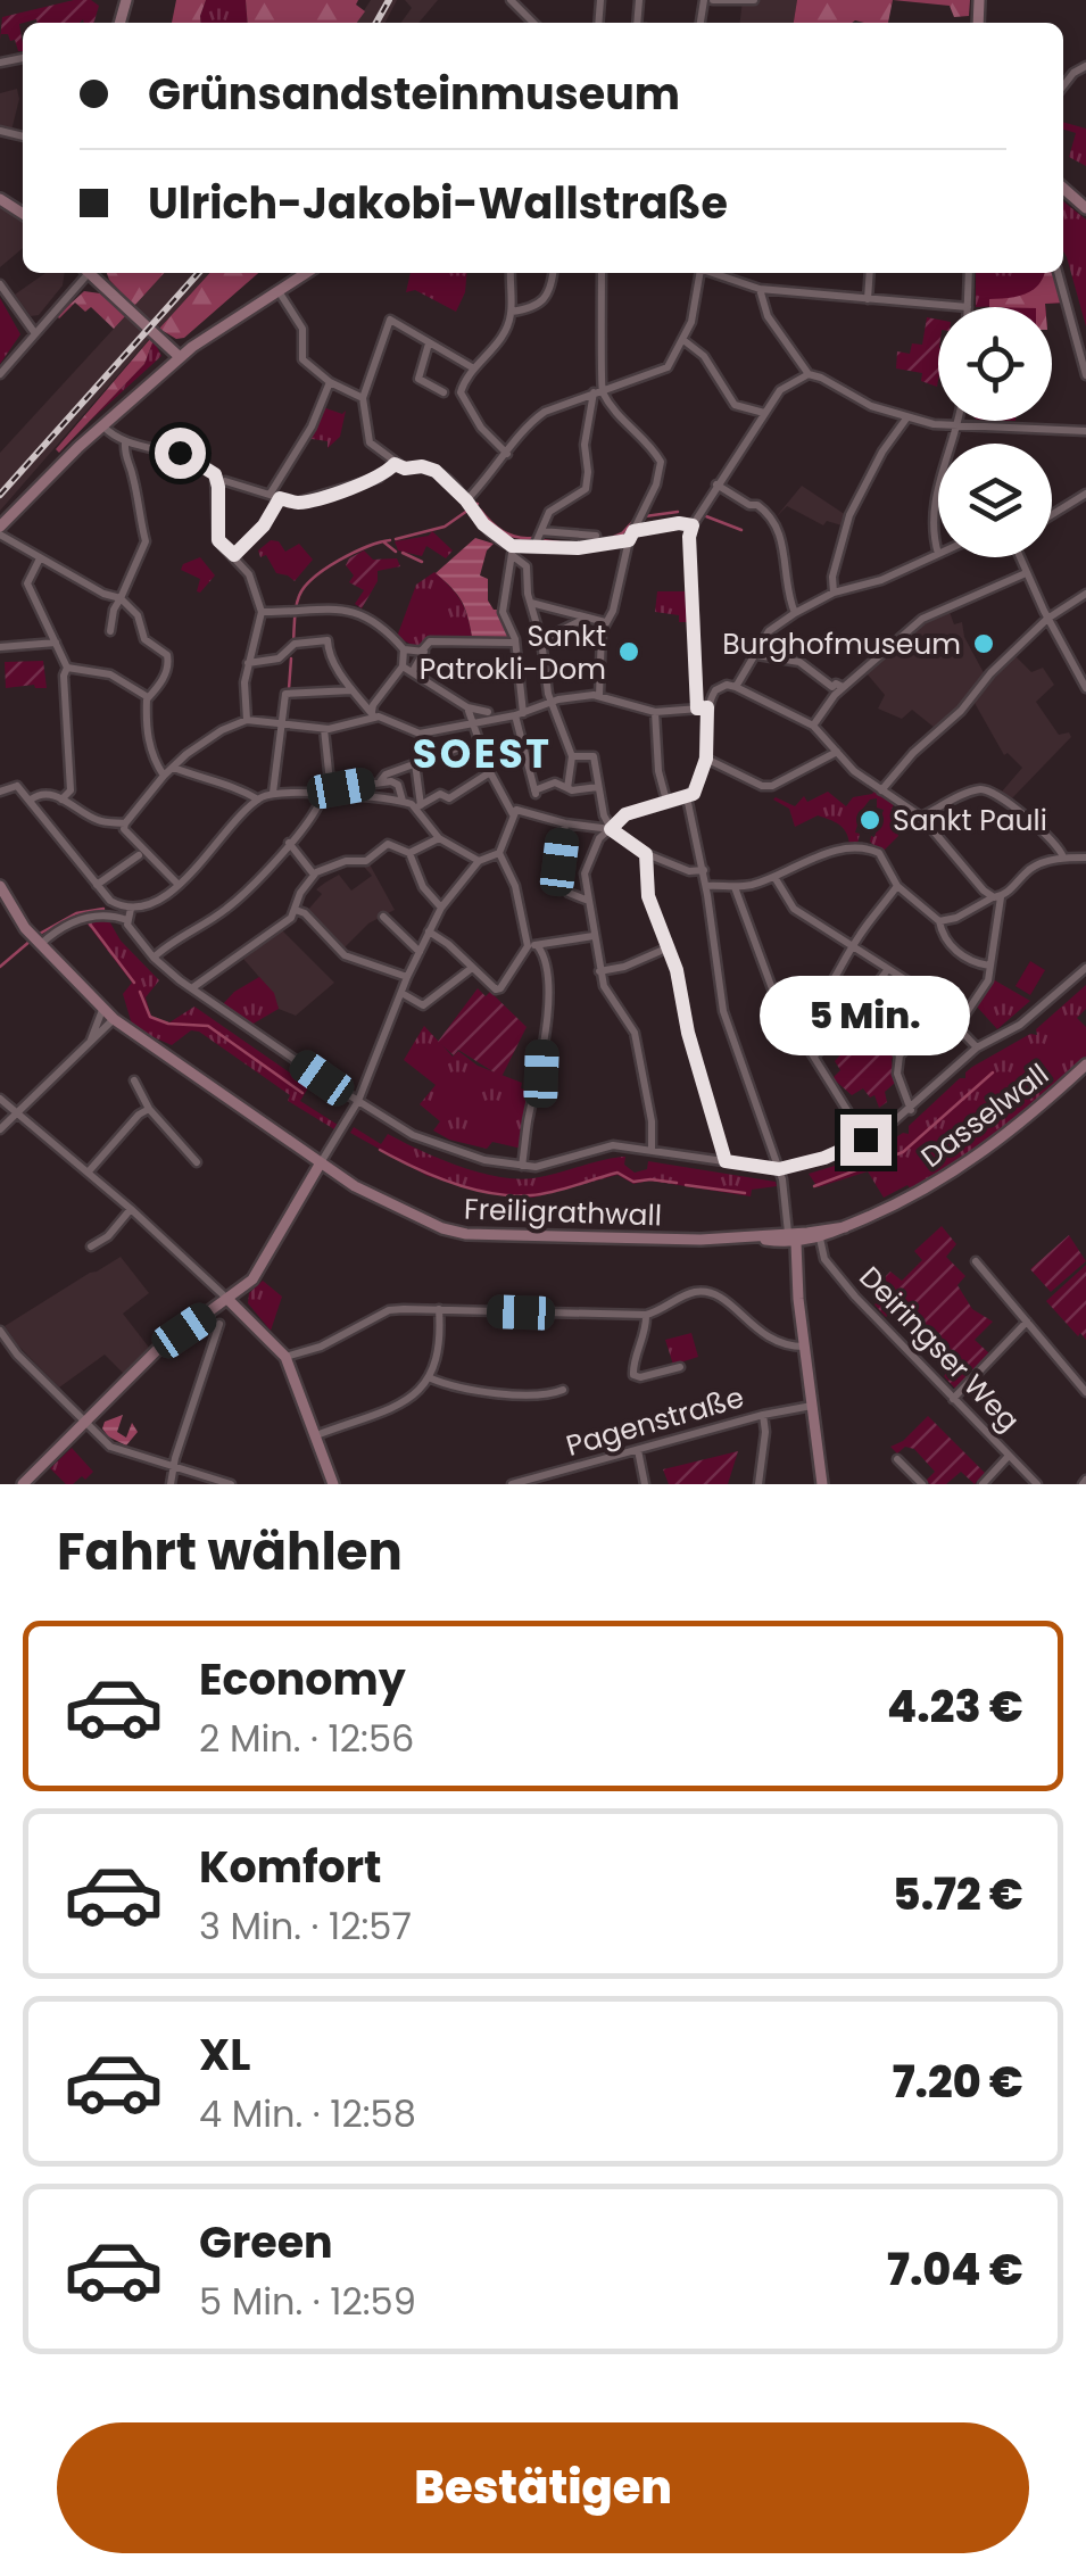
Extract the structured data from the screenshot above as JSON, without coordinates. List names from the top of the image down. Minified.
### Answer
{"streets":{"street":["Dasselwall","Freiligrathwall","Deiringser Weg","Pagenstraße"]},"crossings":[["Dasselwall","Freiligrathwall"],["Dasselwall","Deiringser Weg"]],"districts":["SOEST"],"places":["Burghofmuseum","Sankt Patrokli-Dom","Sankt Pauli"],"page":{"banner":["Grünsandsteinmuseum","Ulrich-Jakobi-Wallstraße"],"bubble":"5 Min.","heading":"Fahrt wählen","list":[{"name":"Economy","note":"2 Min. · 12:56","value":"4.23 €"},{"name":"Komfort","note":"3 Min. · 12:57","value":"5.72 €"},{"name":"XL","note":"4 Min. · 12:58","value":"7.20 €"},{"name":"Green","note":"5 Min. · 12:59","value":"7.04 €"}],"buttons":"Bestätigen"}}
